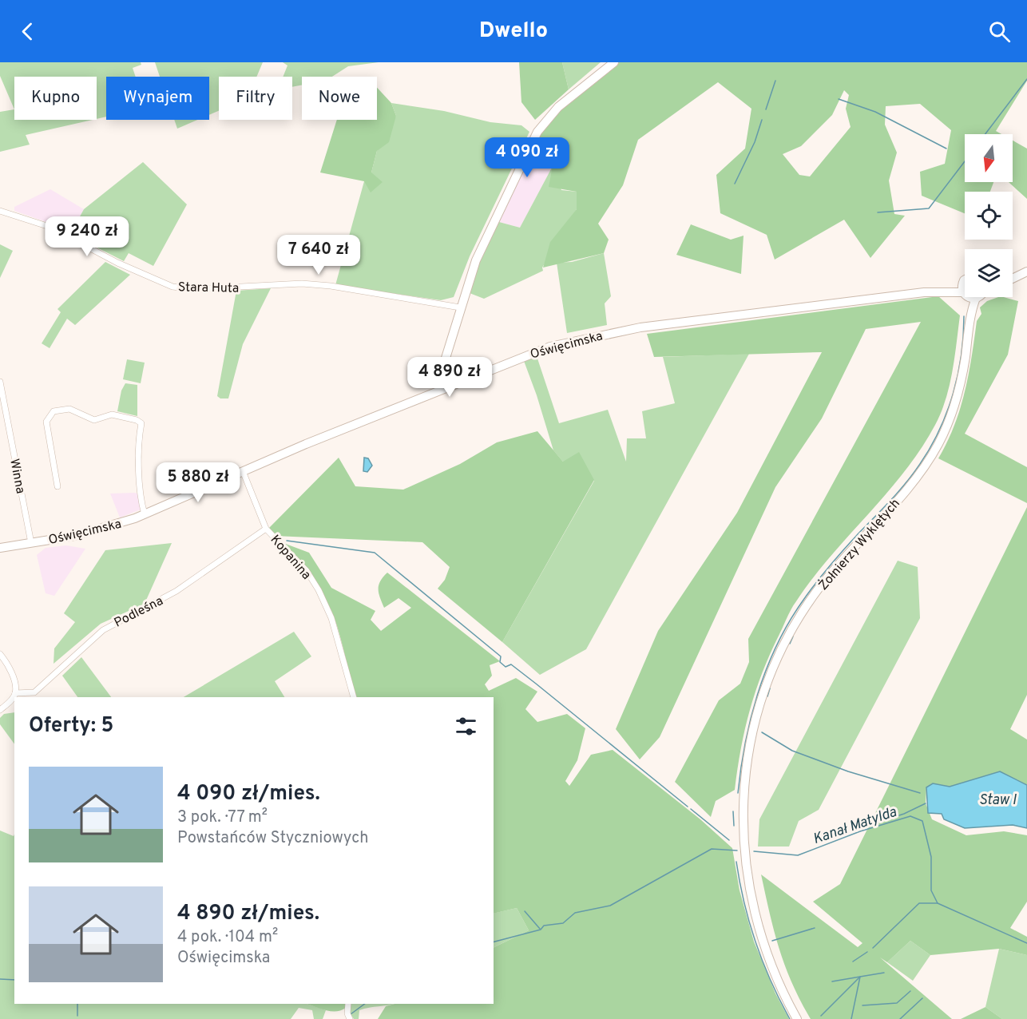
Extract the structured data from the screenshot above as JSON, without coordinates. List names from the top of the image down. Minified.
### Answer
{"streets":{"street":["Stara Huta","Oświęcimska","Winna","Żołnierzy Wyklętych","Kopanina","Podleśna"]},"crossings":[["Oświęcimska","Winna"],["Oświęcimska","Kopanina"],["Kopanina","Podleśna"]],"water":["Staw I","Kanał Matylda"],"north":"bottom","page":{"header":"Dwello","chip":["Kupno","Wynajem","Filtry","Nowe"],"price":["4 090 zł","9 240 zł","7 640 zł","4 890 zł","5 880 zł"],"heading":"Oferty: 5","list":[{"name":"4 090 zł/mies.","note":"3 pok. · 77 m² · Powstańców Styczniowych"},{"name":"4 890 zł/mies.","note":"4 pok. · 104 m² · Oświęcimska"}]}}
